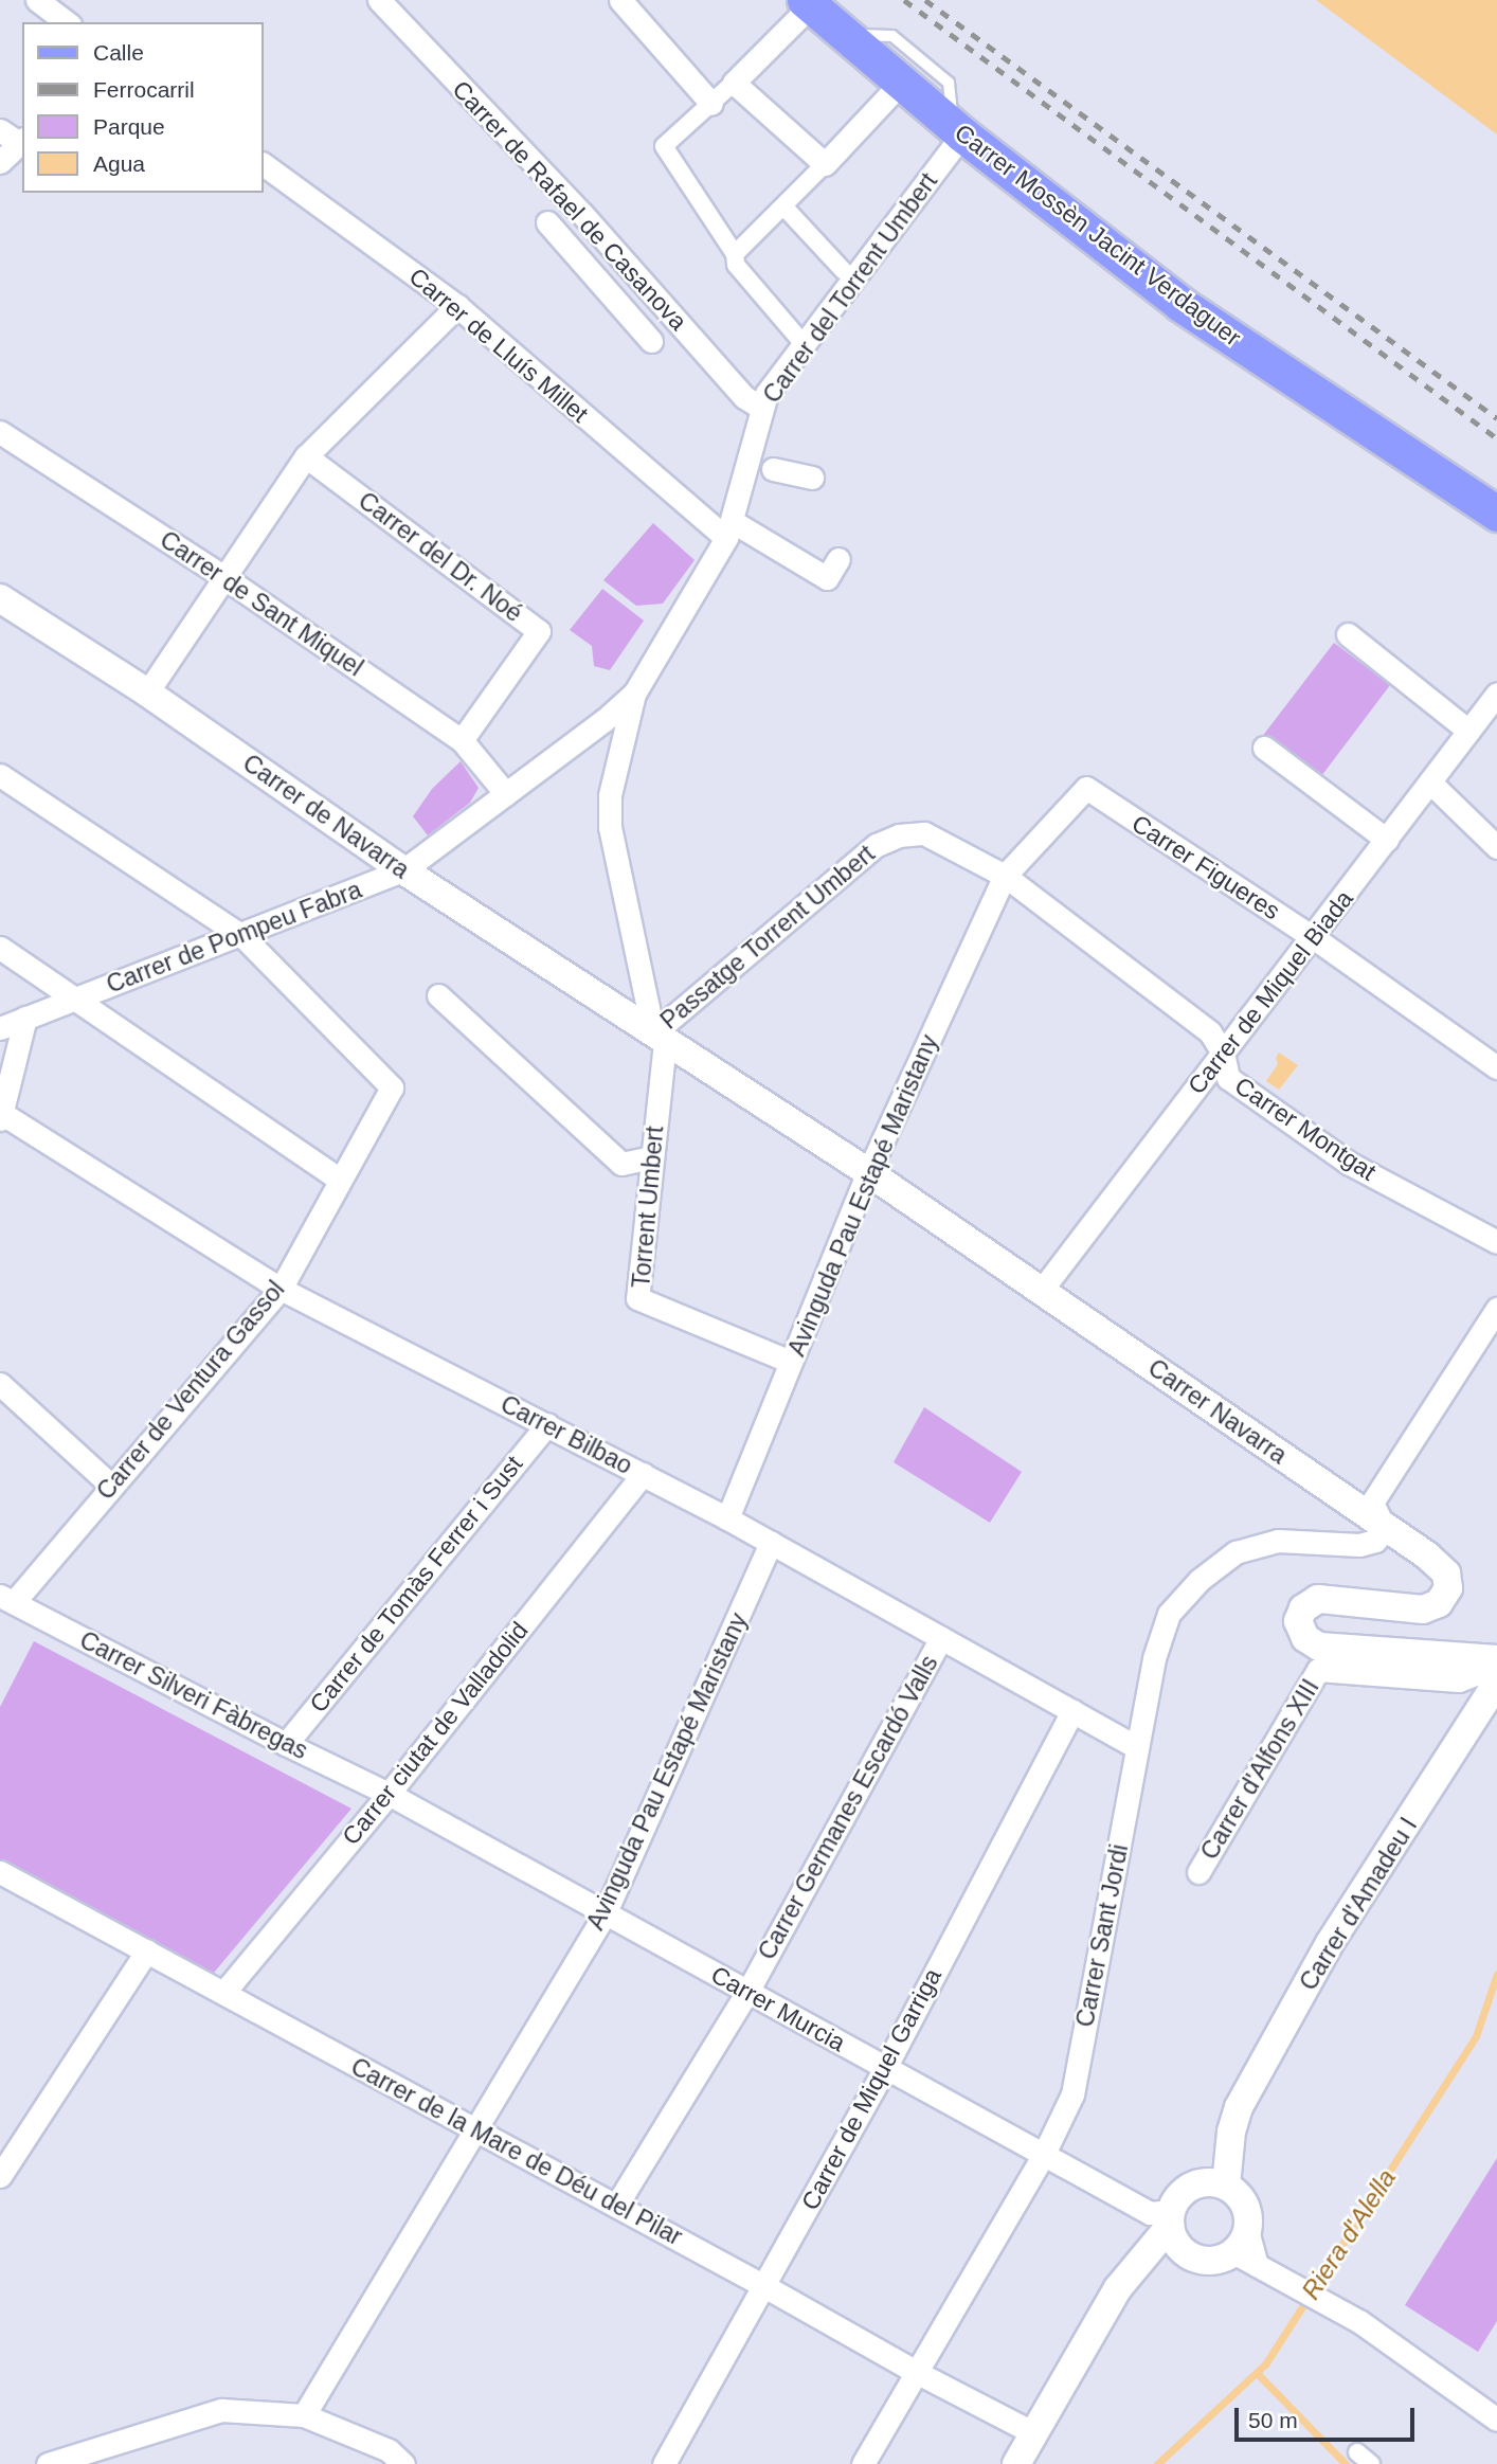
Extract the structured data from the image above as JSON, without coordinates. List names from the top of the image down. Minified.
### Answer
{"streets":{"main road":["Carrer Mossèn Jacint Verdaguer"],"street":["Carrer de Rafael de Casanova","Carrer del Torrent Umbert","Carrer de Lluís Millet","Carrer del Dr. Noé","Carrer de Sant Miquel","Carrer de Navarra","Carrer Figueres","Carrer de Pompeu Fabra","Passatge Torrent Umbert","Carrer de Miquel Biada","Carrer Montgat","Avinguda Pau Estapé Maristany","Torrent Umbert","Carrer de Ventura Gassol","Carrer Navarra","Carrer Bilbao","Carrer de Tomàs Ferrer i Sust","Carrer Silveri Fàbregas","Carrer ciutat de Valladolid","Carrer d'Alfons XIII","Carrer Germanes Escardó Valls","Carrer d'Amadeu I","Carrer Sant Jordi","Carrer Murcia","Carrer de Miquel Garriga","Carrer de la Mare de Déu del Pilar"]},"crossings":[["Carrer de Rafael de Casanova","Carrer del Torrent Umbert"],["Carrer Mossèn Jacint Verdaguer","Carrer del Torrent Umbert"],["Carrer del Torrent Umbert","Carrer de Lluís Millet"],["Carrer del Torrent Umbert","Carrer de Navarra"],["Carrer del Torrent Umbert","Carrer de Pompeu Fabra"],["Carrer del Torrent Umbert","Passatge Torrent Umbert"],["Carrer del Torrent Umbert","Torrent Umbert"],["Carrer del Torrent Umbert","Carrer Navarra"],["Carrer del Dr. Noé","Carrer de Sant Miquel"],["Carrer de Sant Miquel","Carrer de Pompeu Fabra"],["Carrer de Navarra","Carrer de Pompeu Fabra"],["Carrer de Navarra","Passatge Torrent Umbert"],["Carrer de Navarra","Torrent Umbert"],["Carrer de Navarra","Carrer Navarra"],["Carrer Figueres","Passatge Torrent Umbert"],["Carrer Figueres","Carrer de Miquel Biada"],["Carrer Figueres","Carrer Montgat"],["Carrer Figueres","Avinguda Pau Estapé Maristany"],["Carrer de Pompeu Fabra","Carrer de Ventura Gassol"],["Passatge Torrent Umbert","Carrer Montgat"],["Passatge Torrent Umbert","Avinguda Pau Estapé Maristany"],["Passatge Torrent Umbert","Torrent Umbert"],["Passatge Torrent Umbert","Carrer Navarra"],["Carrer de Miquel Biada","Carrer Montgat"],["Carrer de Miquel Biada","Carrer Navarra"],["Carrer Montgat","Avinguda Pau Estapé Maristany"],["Avinguda Pau Estapé Maristany","Torrent Umbert"],["Avinguda Pau Estapé Maristany","Carrer Navarra"],["Avinguda Pau Estapé Maristany","Carrer Bilbao"],["Avinguda Pau Estapé Maristany","Carrer Murcia"],["Avinguda Pau Estapé Maristany","Carrer de la Mare de Déu del Pilar"],["Torrent Umbert","Carrer Navarra"],["Carrer de Ventura Gassol","Carrer Bilbao"],["Carrer de Ventura Gassol","Carrer Silveri Fàbregas"],["Carrer Navarra","Carrer Sant Jordi"],["Carrer Bilbao","Carrer de Tomàs Ferrer i Sust"],["Carrer Bilbao","Carrer ciutat de Valladolid"],["Carrer Bilbao","Carrer Germanes Escardó Valls"],["Carrer Bilbao","Carrer Sant Jordi"],["Carrer Bilbao","Carrer de Miquel Garriga"],["Carrer de Tomàs Ferrer i Sust","Carrer Silveri Fàbregas"],["Carrer Silveri Fàbregas","Carrer ciutat de Valladolid"],["Carrer Silveri Fàbregas","Carrer Murcia"],["Carrer ciutat de Valladolid","Carrer Murcia"],["Carrer ciutat de Valladolid","Carrer de la Mare de Déu del Pilar"],["Carrer Germanes Escardó Valls","Carrer Murcia"],["Carrer Germanes Escardó Valls","Carrer de la Mare de Déu del Pilar"],["Carrer Sant Jordi","Carrer Murcia"],["Carrer Sant Jordi","Carrer de la Mare de Déu del Pilar"],["Carrer Murcia","Carrer de Miquel Garriga"],["Carrer de Miquel Garriga","Carrer de la Mare de Déu del Pilar"]],"water":["Riera d'Alella"],"legend":["Calle","Ferrocarril","Parque","Agua"],"scale_bar":"50 m"}
